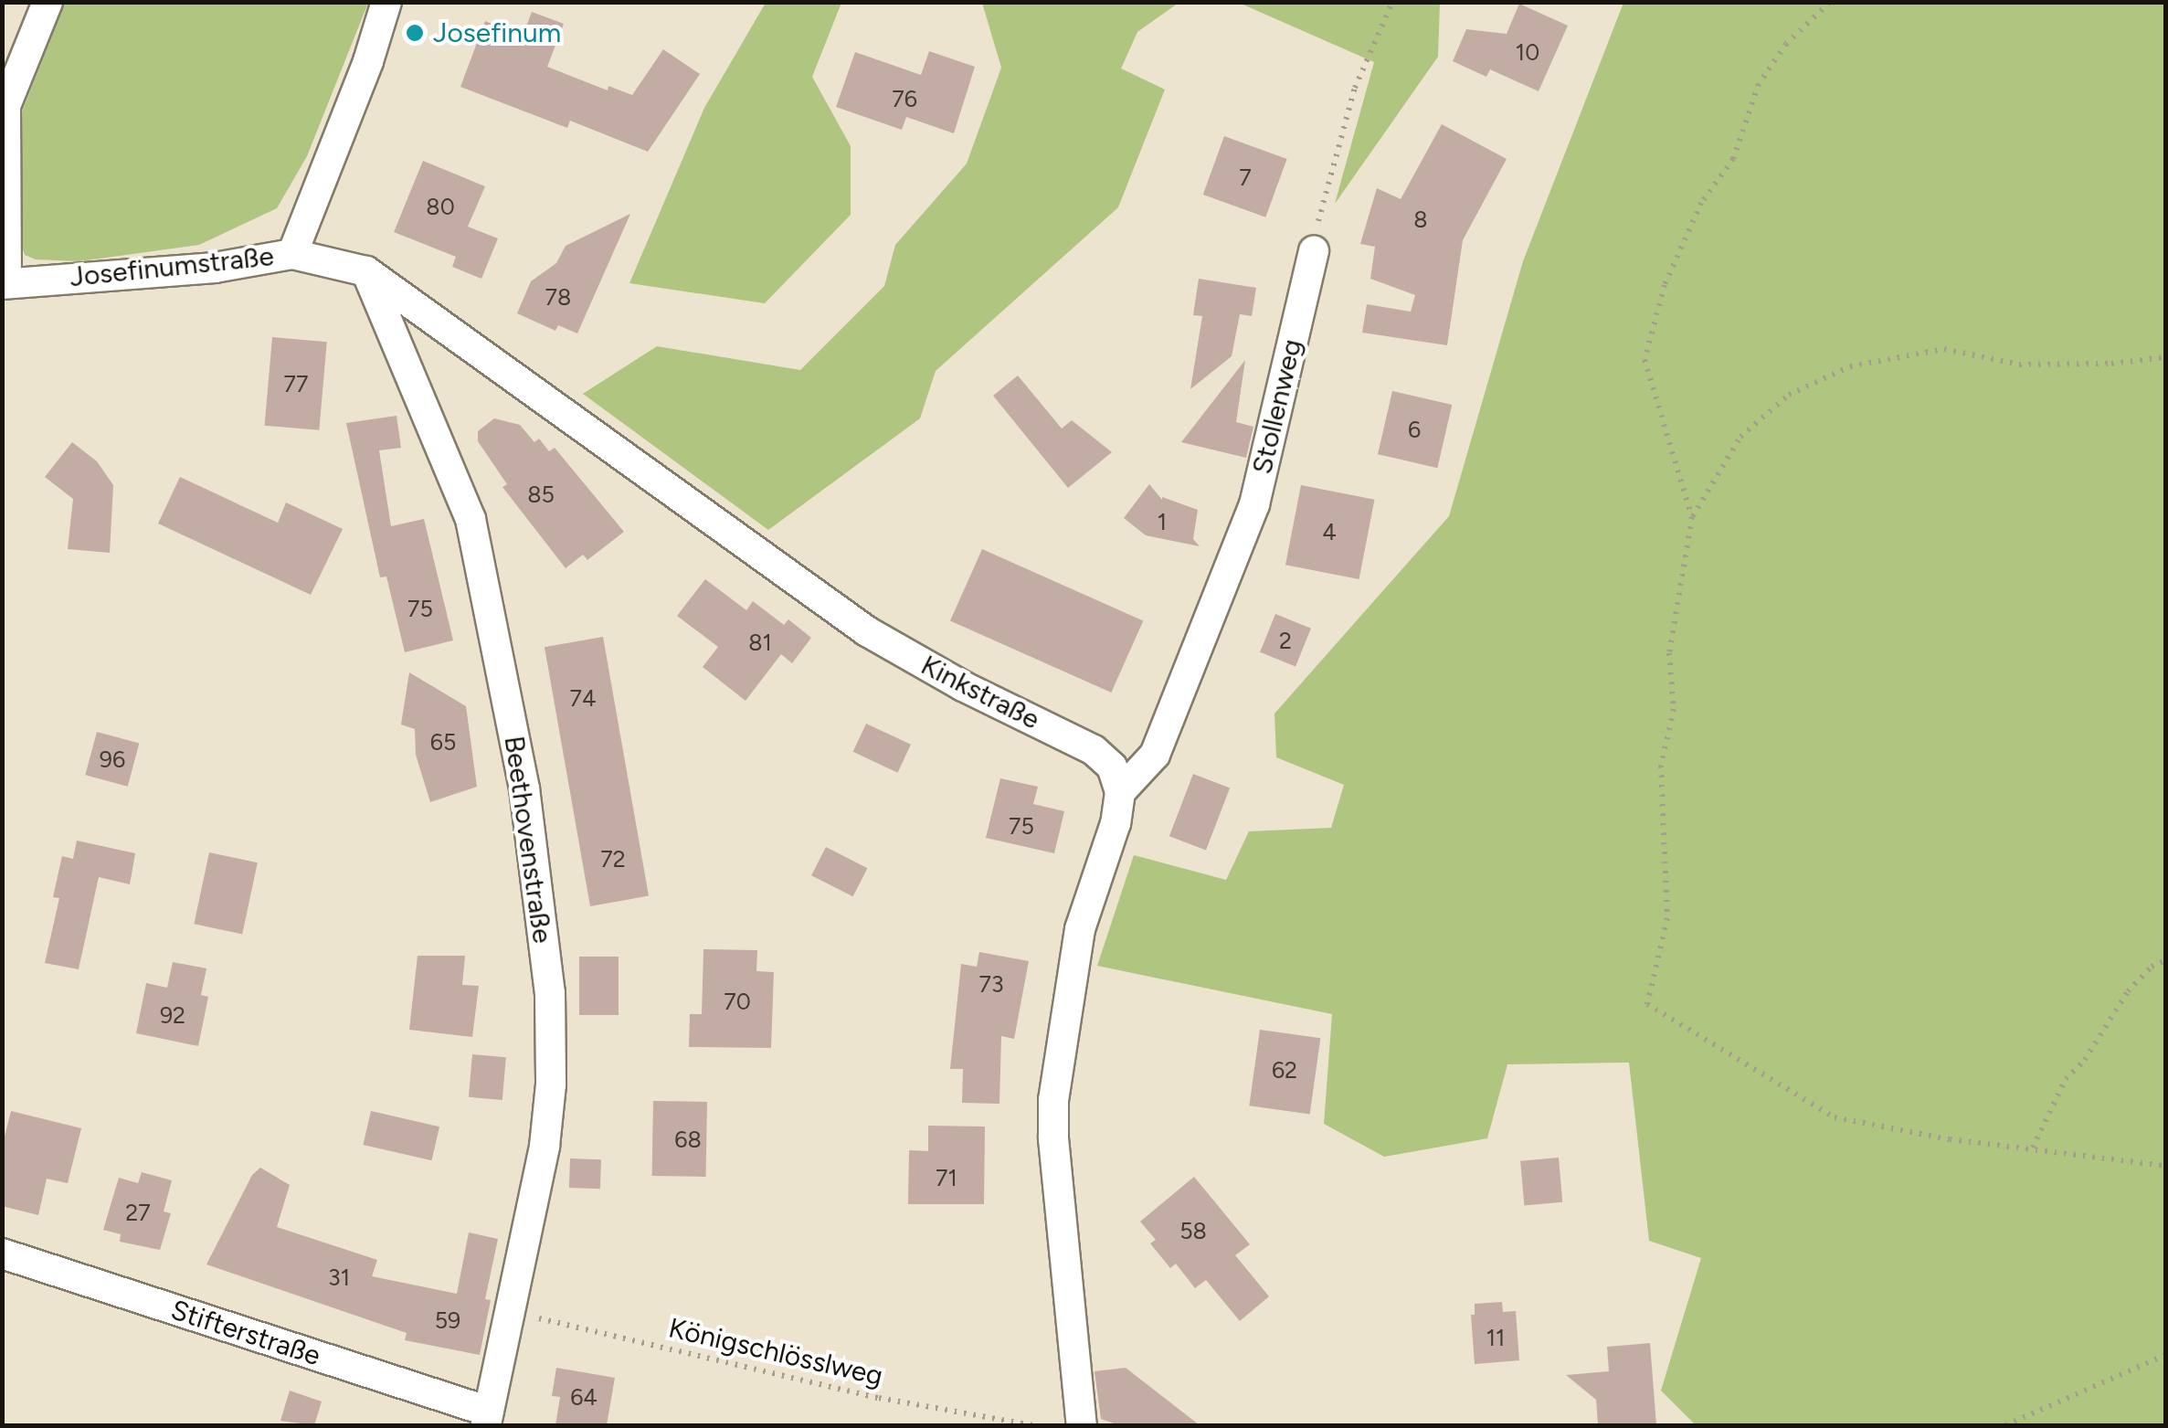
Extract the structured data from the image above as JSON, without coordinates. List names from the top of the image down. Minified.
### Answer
{"streets":{"street":["Josefinumstraße","Stollenweg","Kinkstraße","Beethovenstraße","Stifterstraße"],"path":["Königschlösslweg"]},"crossings":[["Josefinumstraße","Kinkstraße"],["Stollenweg","Kinkstraße"],["Kinkstraße","Beethovenstraße"],["Beethovenstraße","Stifterstraße"],["Beethovenstraße","Königschlösslweg"]],"places":["Josefinum"],"house_numbers":["10","76","7","80","8","78","77","6","85","1","4","75","2","81","74","65","96","75","72","73","70","92","62","68","71","27","58","31","59","11","64"]}
